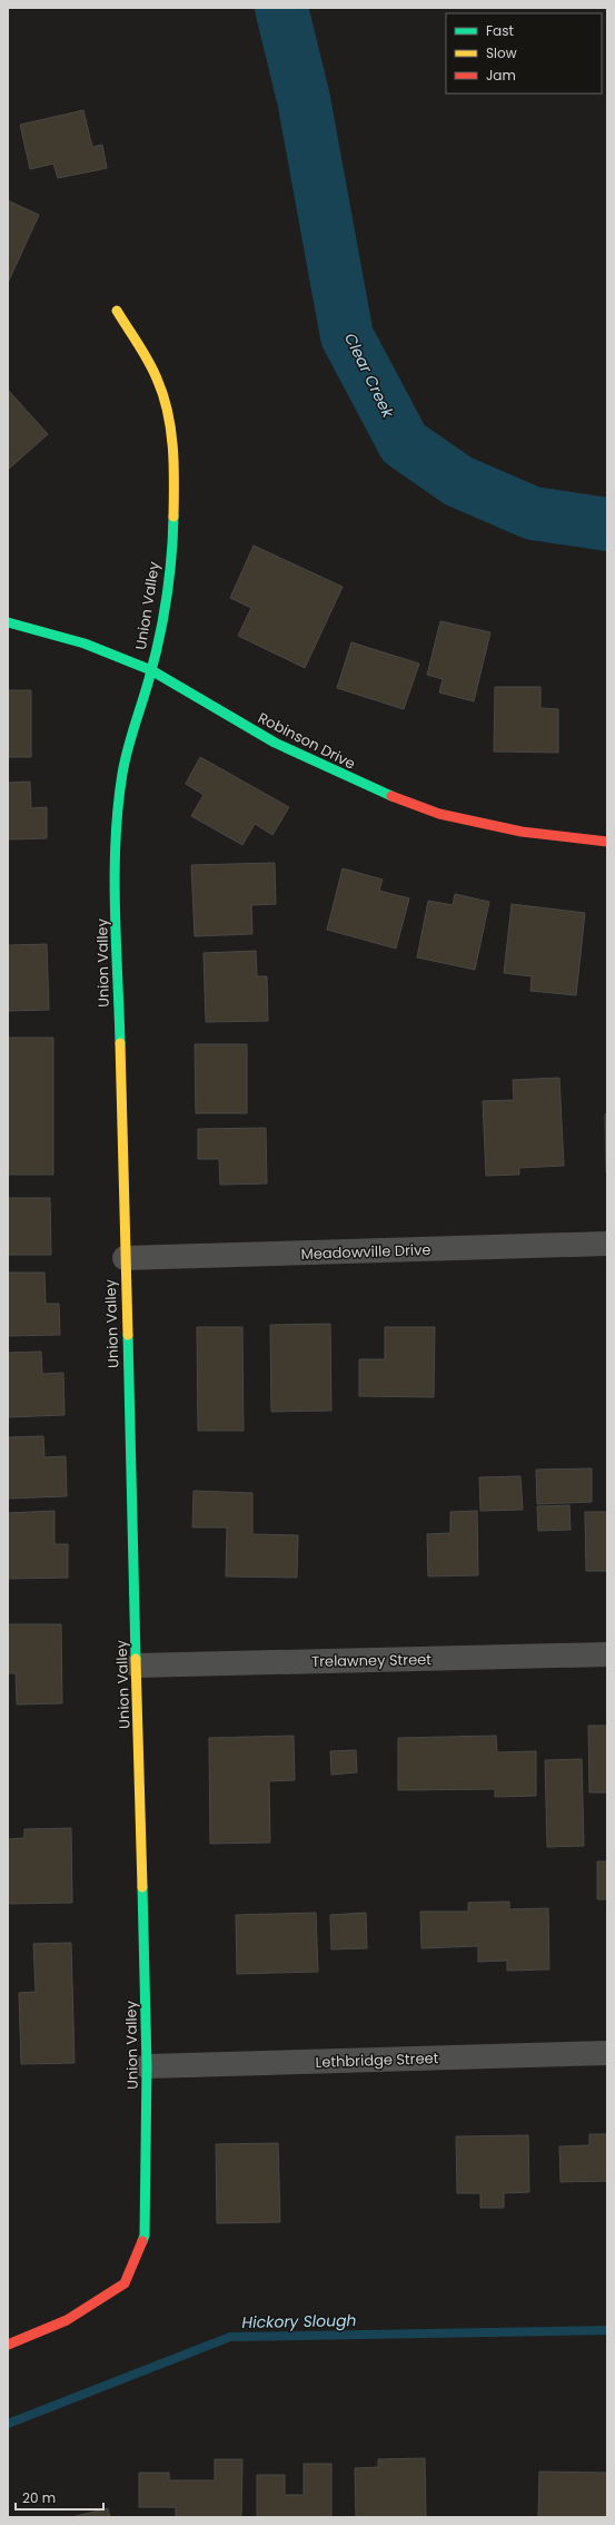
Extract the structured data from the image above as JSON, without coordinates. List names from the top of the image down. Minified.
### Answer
{"streets":{"street":["Union Valley","Robinson Drive","Meadowville Drive","Trelawney Street","Lethbridge Street"]},"crossings":[["Union Valley","Robinson Drive"],["Union Valley","Meadowville Drive"],["Union Valley","Trelawney Street"],["Union Valley","Lethbridge Street"]],"water":["Clear Creek","Hickory Slough"],"legend":["Fast","Slow","Jam"],"scale_bar":"20 m"}
